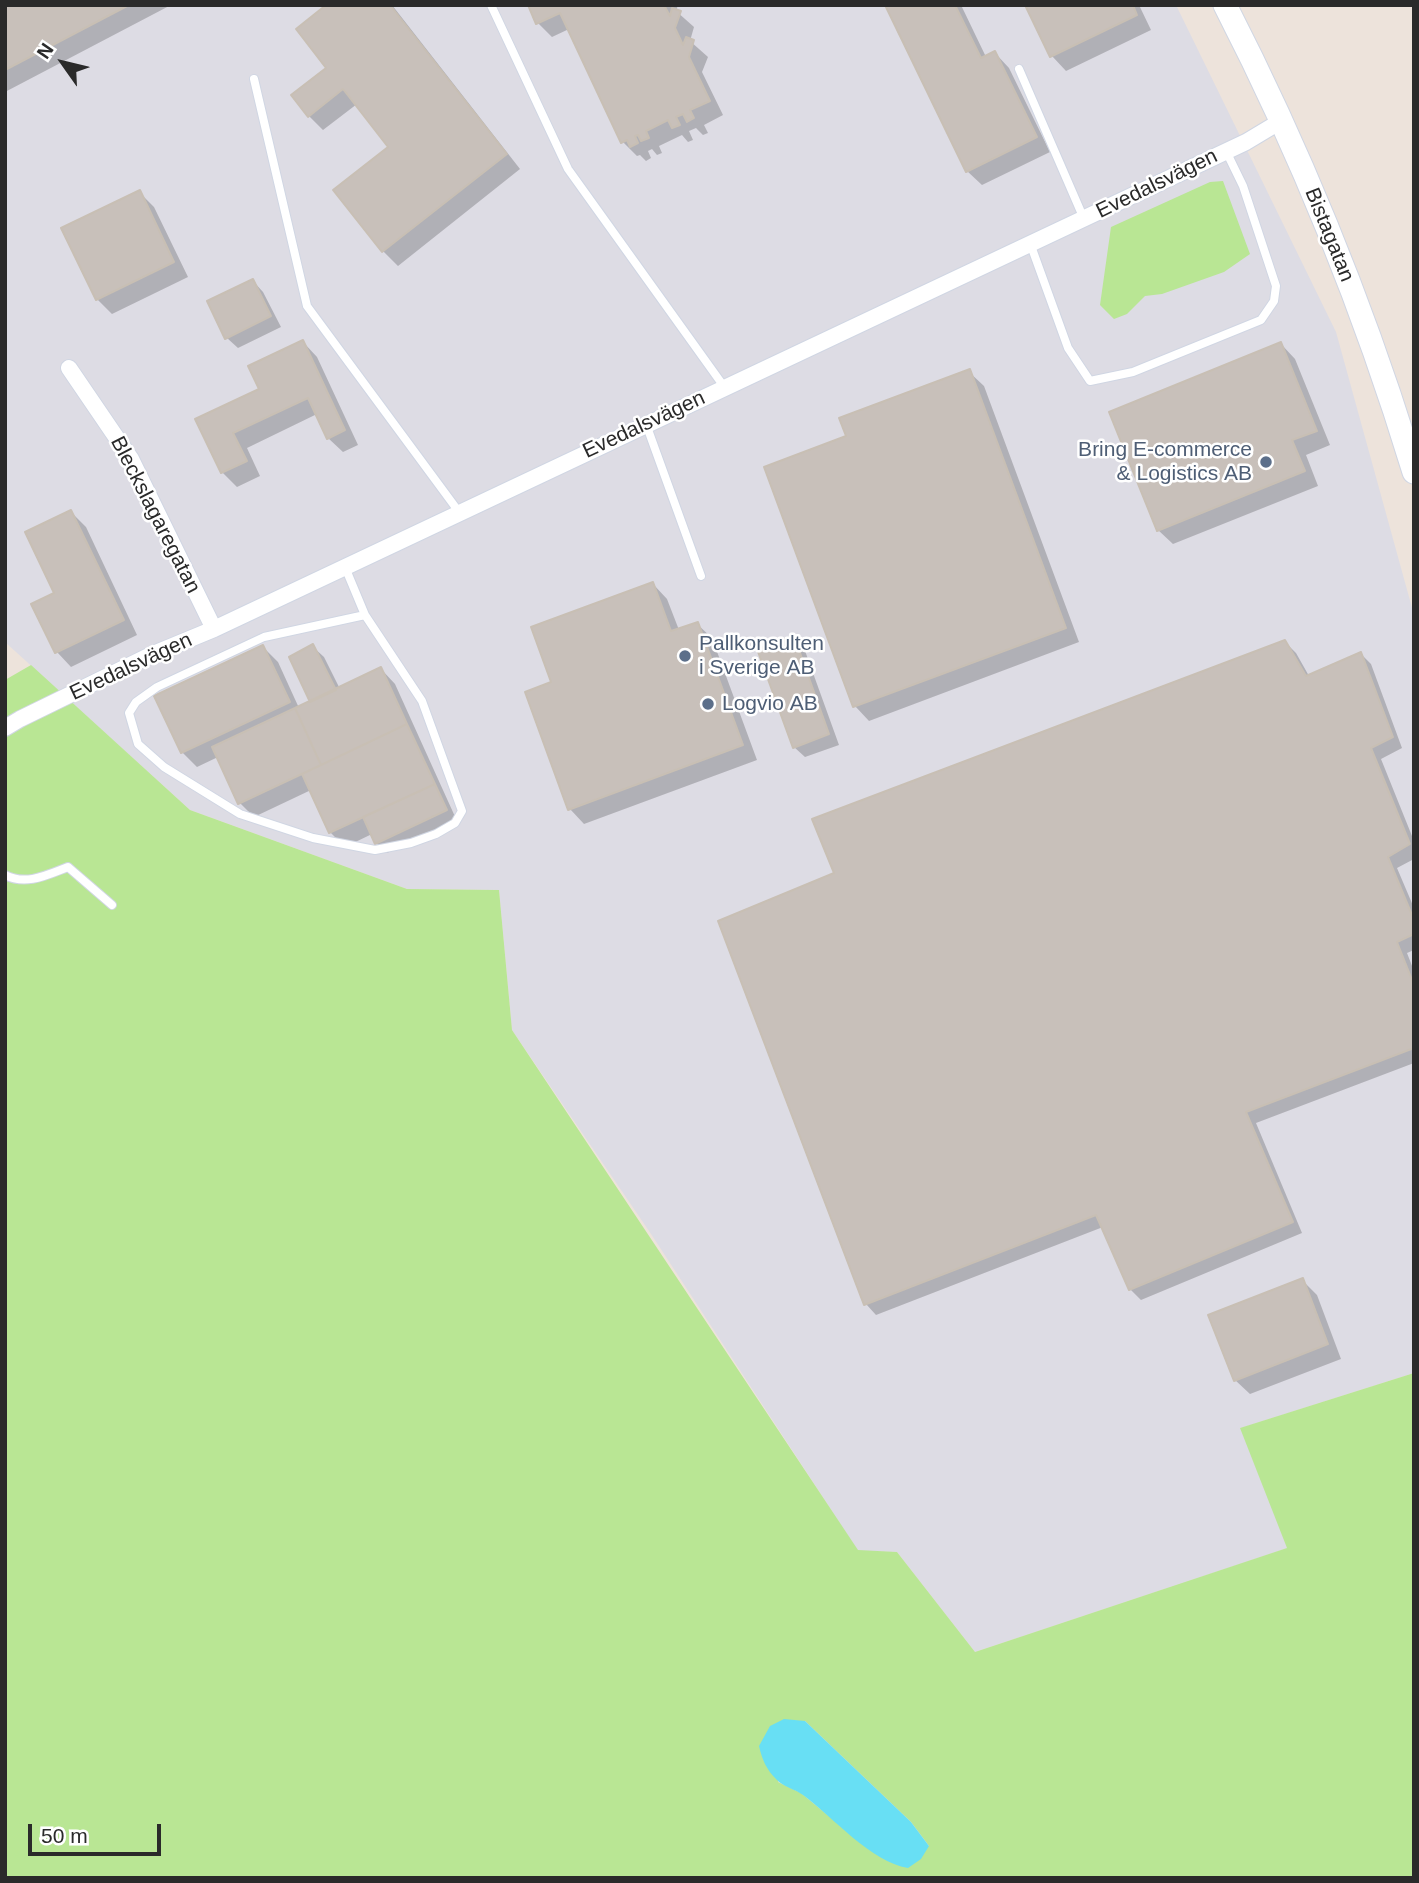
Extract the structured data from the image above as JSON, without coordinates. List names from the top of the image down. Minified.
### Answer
{"streets":{"street":["Evedalsvägen","Bistagatan","Bleckslagaregatan"]},"crossings":[["Evedalsvägen","Bistagatan"],["Evedalsvägen","Bleckslagaregatan"]],"places":["Bring E-commerce & Logistics AB","Pallkonsulten i Sverige AB","Logvio AB"],"scale_bar":"50 m","north":"top left"}
